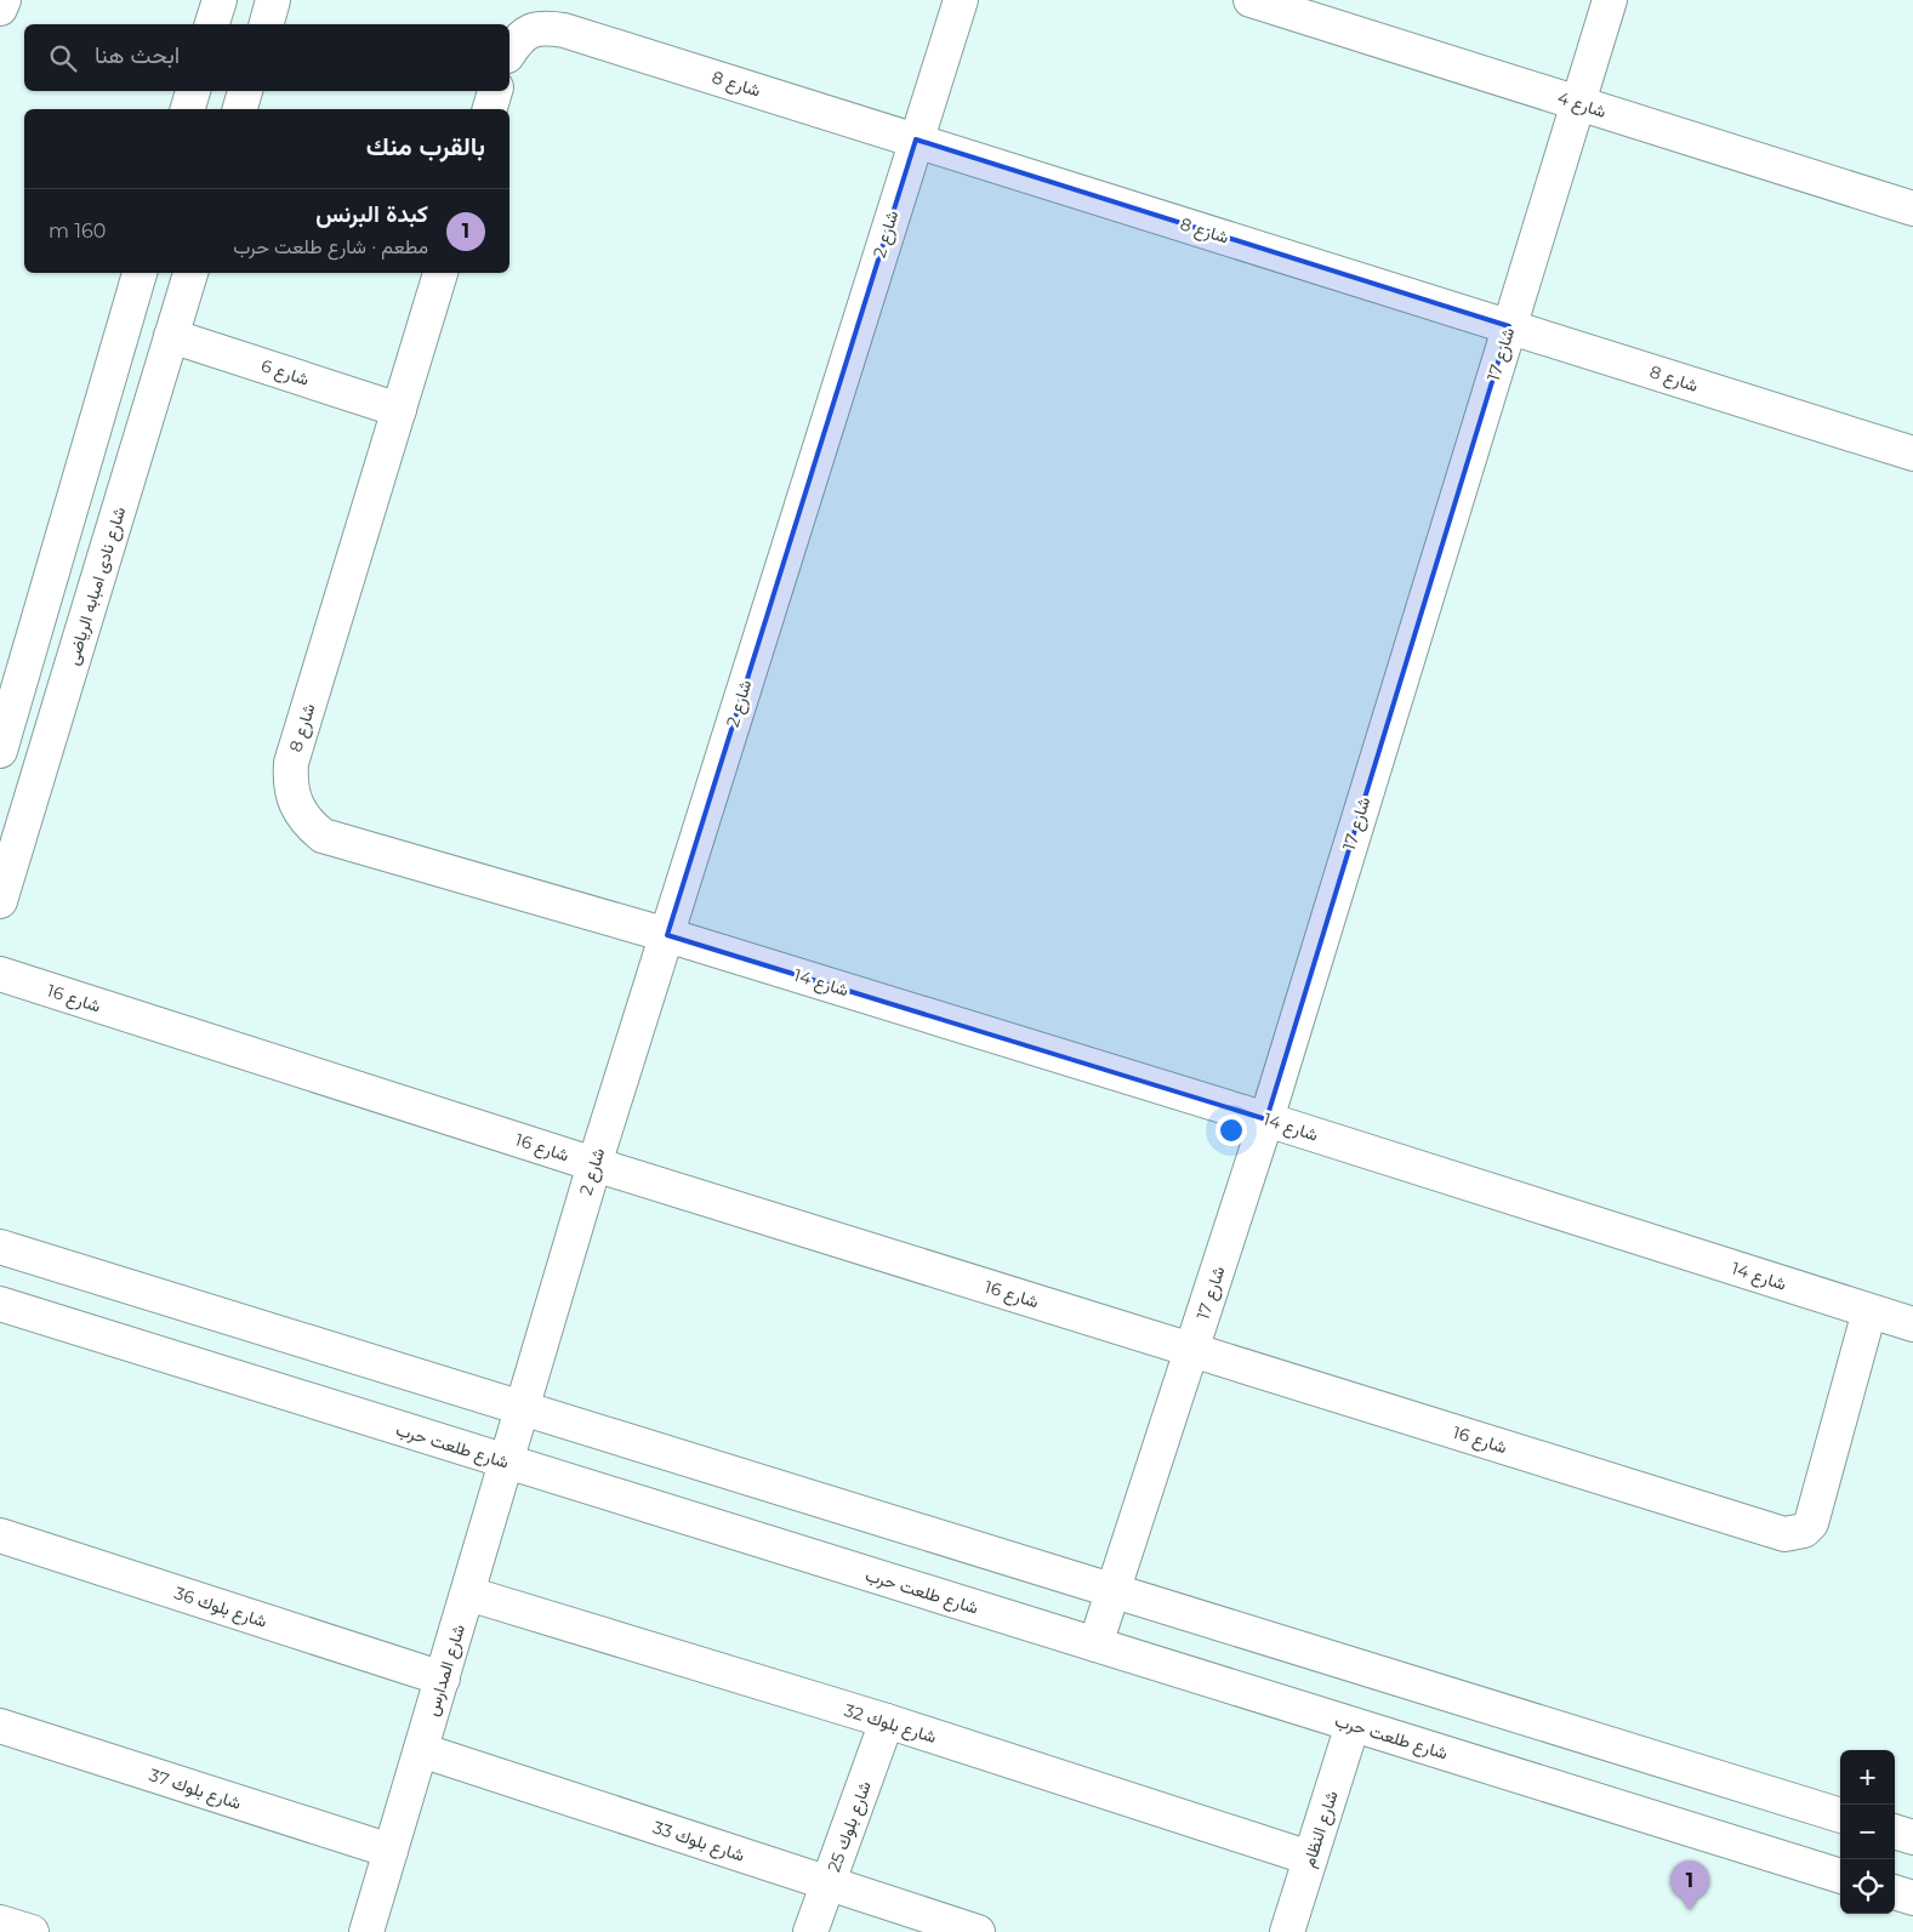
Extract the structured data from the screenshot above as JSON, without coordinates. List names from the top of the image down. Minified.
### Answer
{"streets":{"street":["شارع 8","شارع 4","شارع 2","شارع 17","شارع 6","شارع نادى امبابه الرياضى","شارع 14","شارع 16","شارع طلعت حرب","شارع بلوك 36","شارع المدارس","شارع بلوك 32","شارع بلوك 37","شارع بلوك 25","شارع النظام","شارع بلوك 33"]},"crossings":[["شارع 8","شارع 2"],["شارع 8","شارع 17"],["شارع 8","شارع 6"],["شارع 8","شارع 14"],["شارع 4","شارع 17"],["شارع 2","شارع 14"],["شارع 2","شارع 16"],["شارع 2","شارع المدارس"],["شارع 17","شارع 14"],["شارع 17","شارع 16"],["شارع 17","شارع طلعت حرب"],["شارع 6","شارع نادى امبابه الرياضى"],["شارع 14","شارع 16"],["شارع طلعت حرب","شارع المدارس"],["شارع طلعت حرب","شارع النظام"],["شارع بلوك 36","شارع المدارس"],["شارع المدارس","شارع بلوك 32"],["شارع المدارس","شارع بلوك 37"],["شارع المدارس","شارع بلوك 33"],["شارع بلوك 32","شارع بلوك 25"],["شارع بلوك 32","شارع النظام"],["شارع بلوك 25","شارع بلوك 33"]],"page":{"search":"ابحث هنا","heading":"بالقرب منك","list":[{"mark":"1","name":"كبدة البرنس","note":"مطعم · شارع طلعت حرب","value":"160 m"}],"map_buttons":["+","−"],"pins":"1"}}
